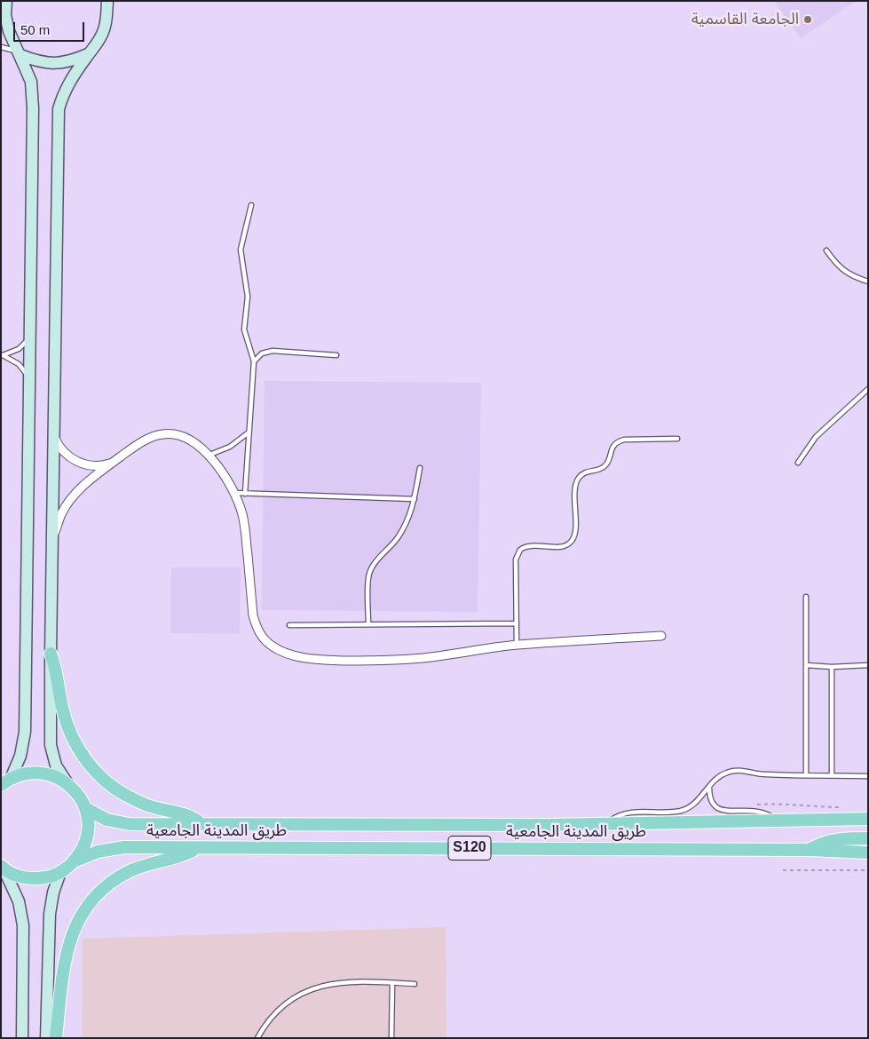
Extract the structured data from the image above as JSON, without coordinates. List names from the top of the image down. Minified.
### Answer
{"streets":{"main road":["طريق المدينة الجامعية","S120"]},"places":["الجامعة القاسمية"],"scale_bar":"50 m"}
